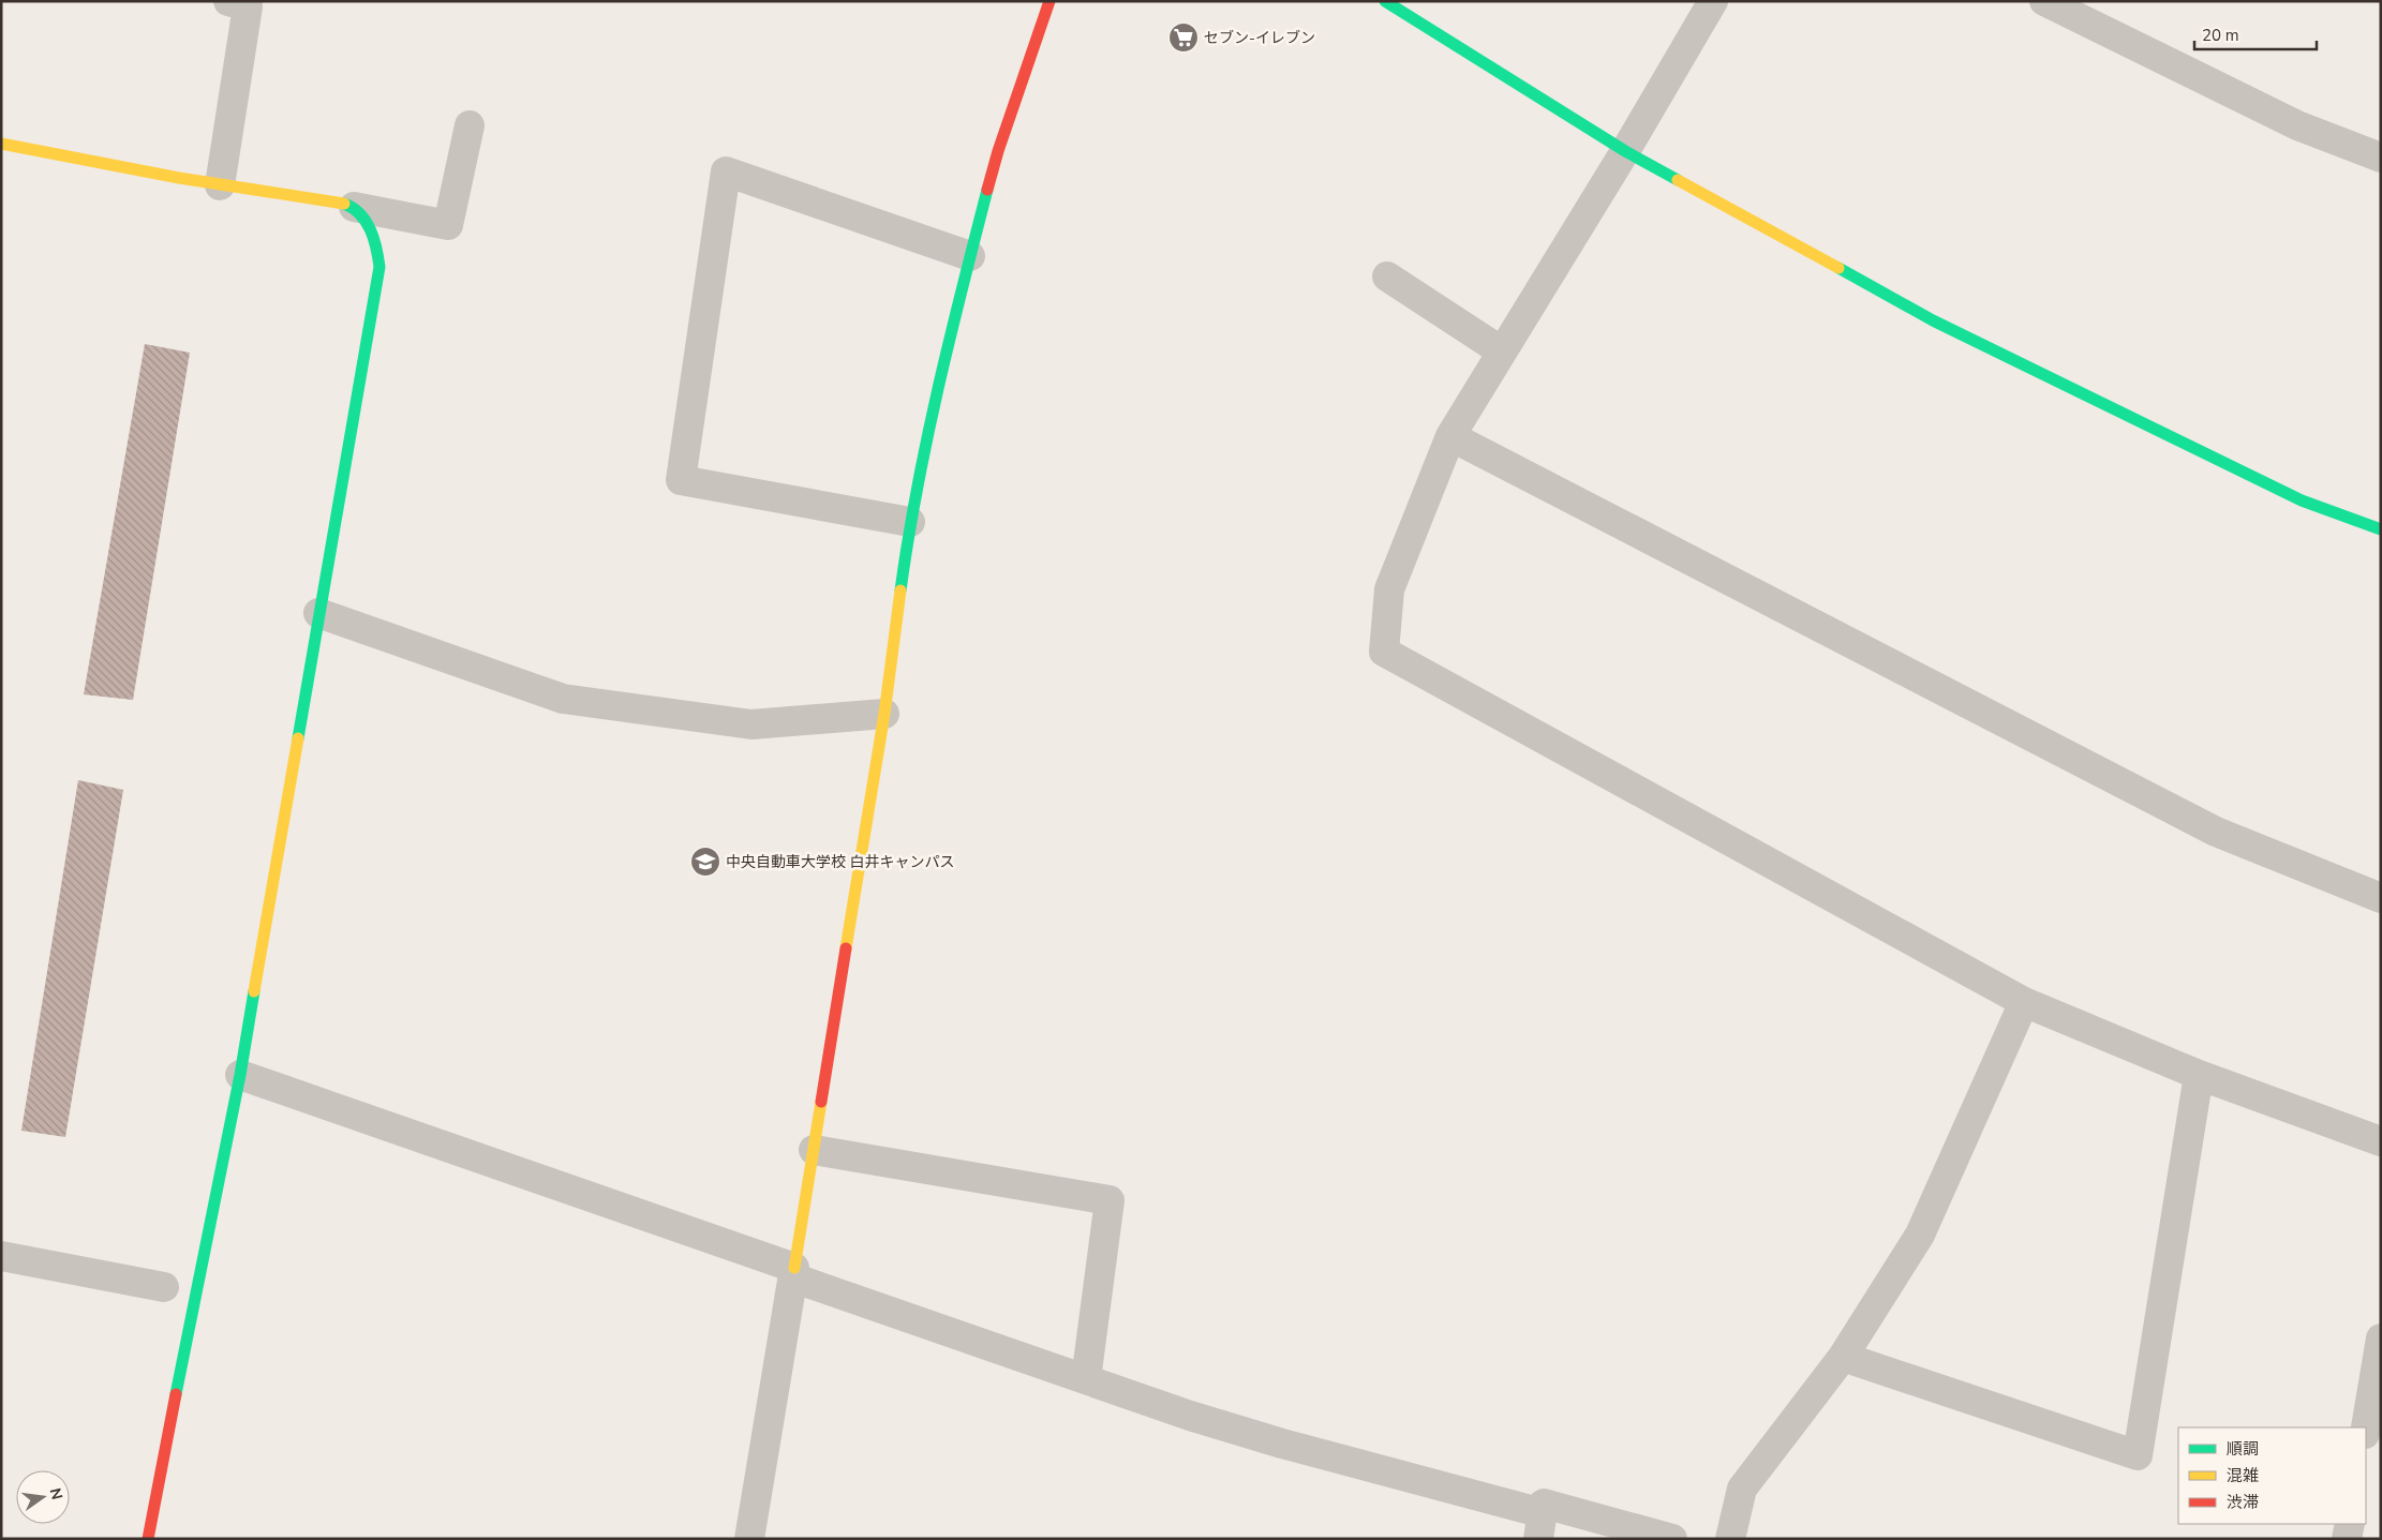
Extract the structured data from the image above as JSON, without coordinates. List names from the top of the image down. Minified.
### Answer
{"places":{"supermarket":["セブン-イレブン"],"school or university":["中央自動車大学校 白井キャンパス"]},"legend":["順調","混雑","渋滞"],"scale_bar":"20 m","north":"right"}
